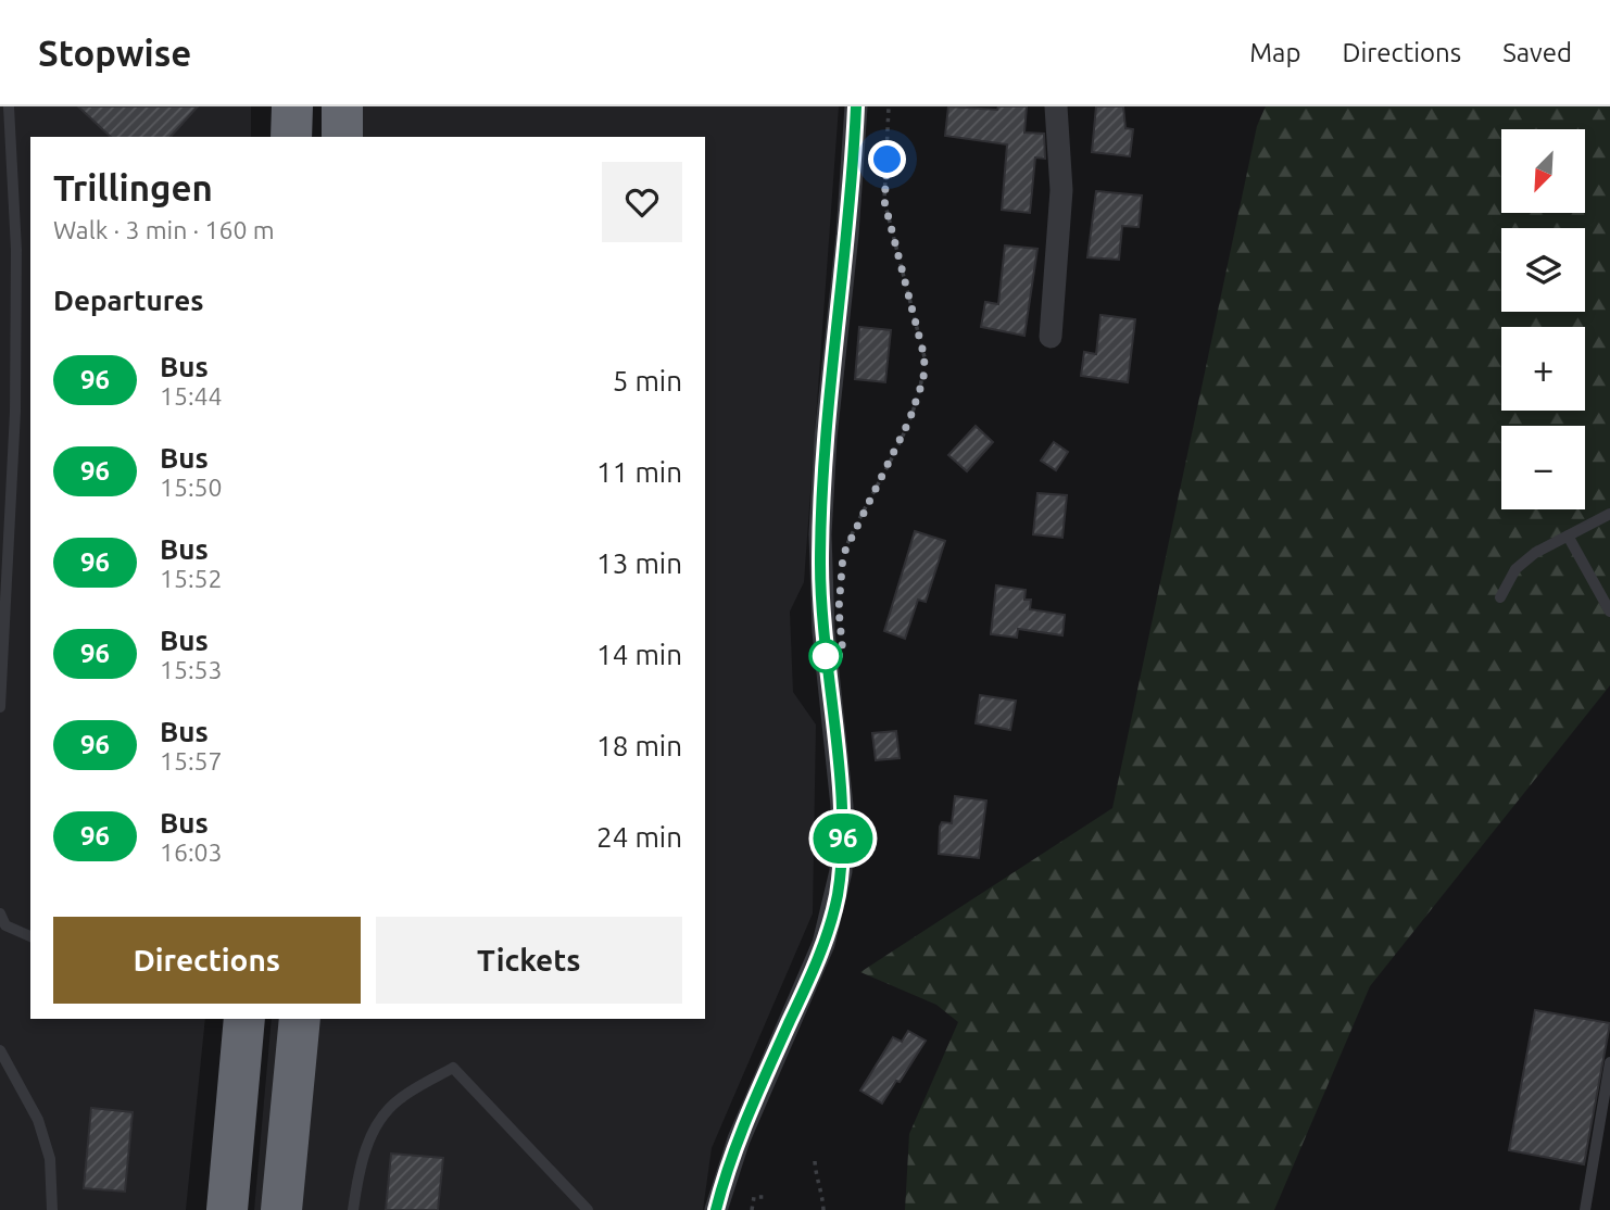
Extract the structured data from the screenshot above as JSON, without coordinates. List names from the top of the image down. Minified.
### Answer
{"lines":["bus line 96"],"north":"bottom left","page":{"header":"Stopwise","nav":["Map","Directions","Saved"],"on_map":"96","map_buttons":["+","−"],"heading":[["Trillingen","Walk · 3 min · 160 m"],"Departures"],"list":[{"mark":"96","name":"Bus","note":"15:44","value":"5 min"},{"mark":"96","name":"Bus","note":"15:50","value":"11 min"},{"mark":"96","name":"Bus","note":"15:52","value":"13 min"},{"mark":"96","name":"Bus","note":"15:53","value":"14 min"},{"mark":"96","name":"Bus","note":"15:57","value":"18 min"},{"mark":"96","name":"Bus","note":"16:03","value":"24 min"}],"buttons":["Directions","Tickets"]}}
